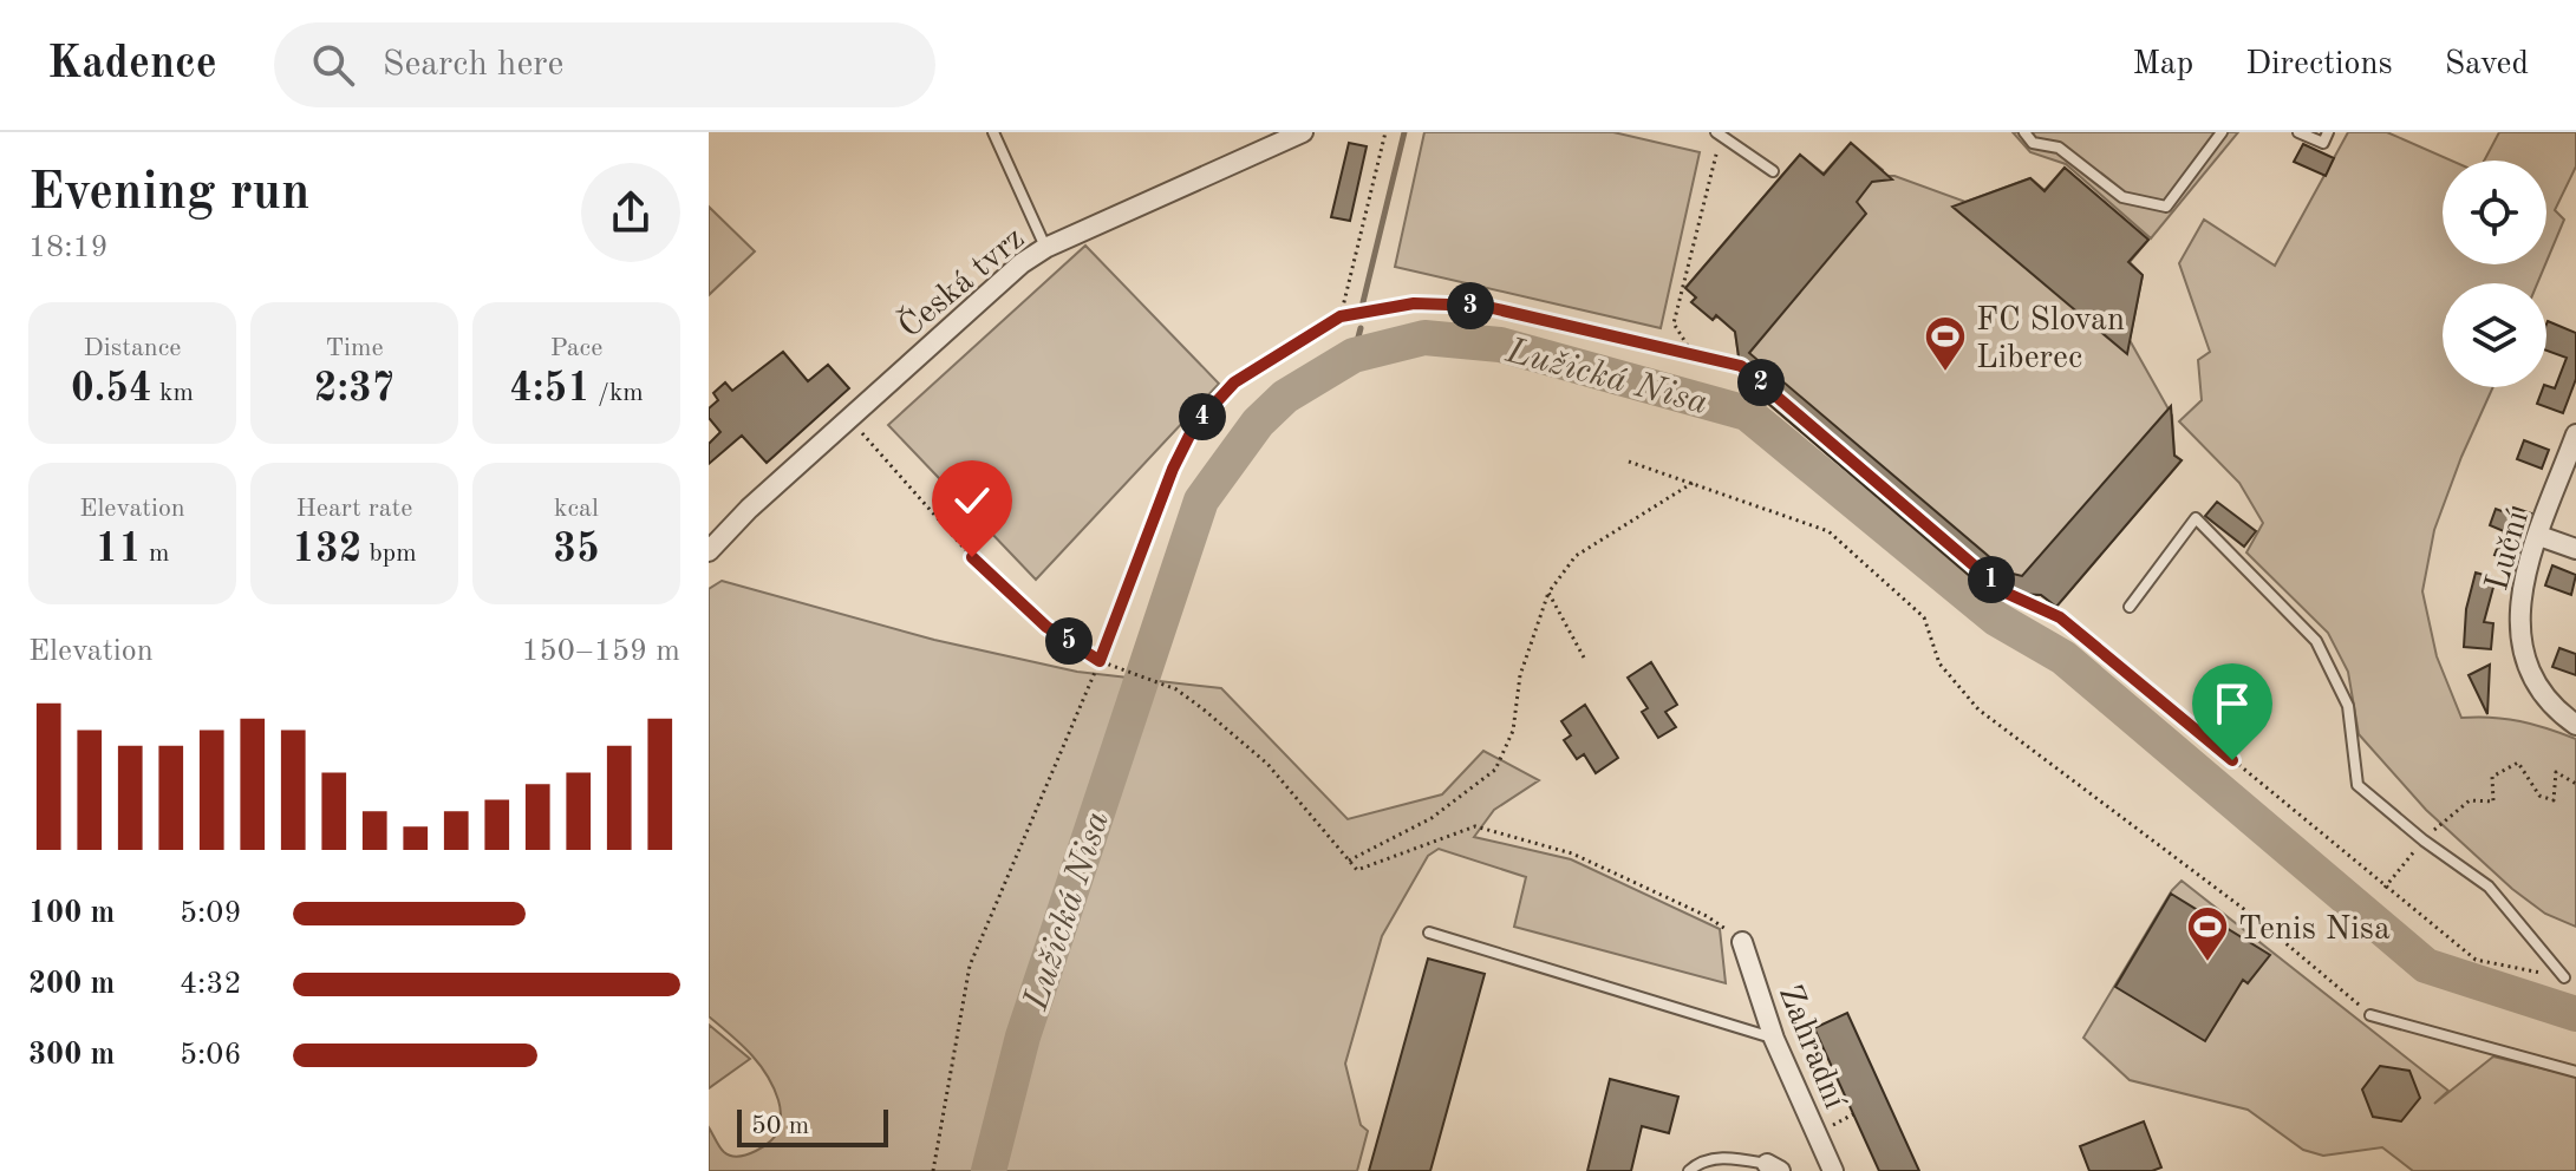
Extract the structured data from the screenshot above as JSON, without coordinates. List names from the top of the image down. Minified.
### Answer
{"streets":{"street":["Česká tvrz","Luční","Zahradní"]},"water":["Lužická Nisa"],"places":{"sports":["FC Slovan Liberec","Tenis Nisa"]},"scale_bar":"50 m","page":{"header":"Kadence","search":"Search here","nav":["Map","Directions","Saved"],"heading":["Evening run","18:19"],"pins":["3","2","4","1","5"],"stats":[["Distance","0.54 km"],["Time","2:37"],["Pace","4:51 /km"],["Elevation","11 m"],["Heart rate","132 bpm"],["kcal","35"]],"chart":["Elevation","150–159 m"],"list":[{"name":"100 m","note":"5:09"},{"name":"200 m","note":"4:32"},{"name":"300 m","note":"5:06"}],"scale":"50 m"}}
